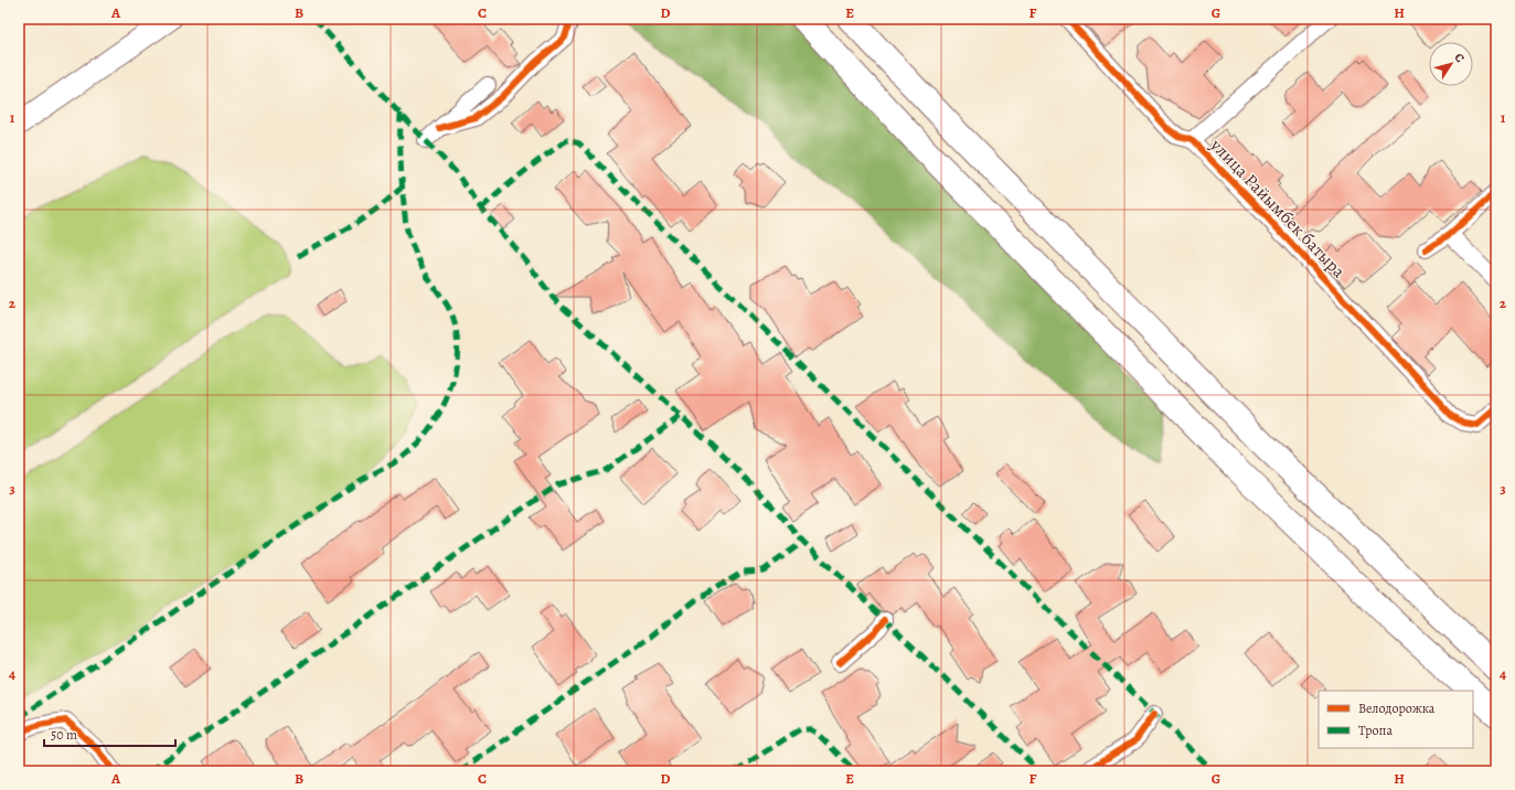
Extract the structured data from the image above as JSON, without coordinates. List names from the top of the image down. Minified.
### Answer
{"streets":{"street":["улица Райымбек батыра"]},"legend":["Велодорожка","Тропа"],"scale_bar":"50 m","north":"top right","grid":{"columns":["A","B","C","D","E","F","G","H"],"rows":["1","2","3","4"]}}
